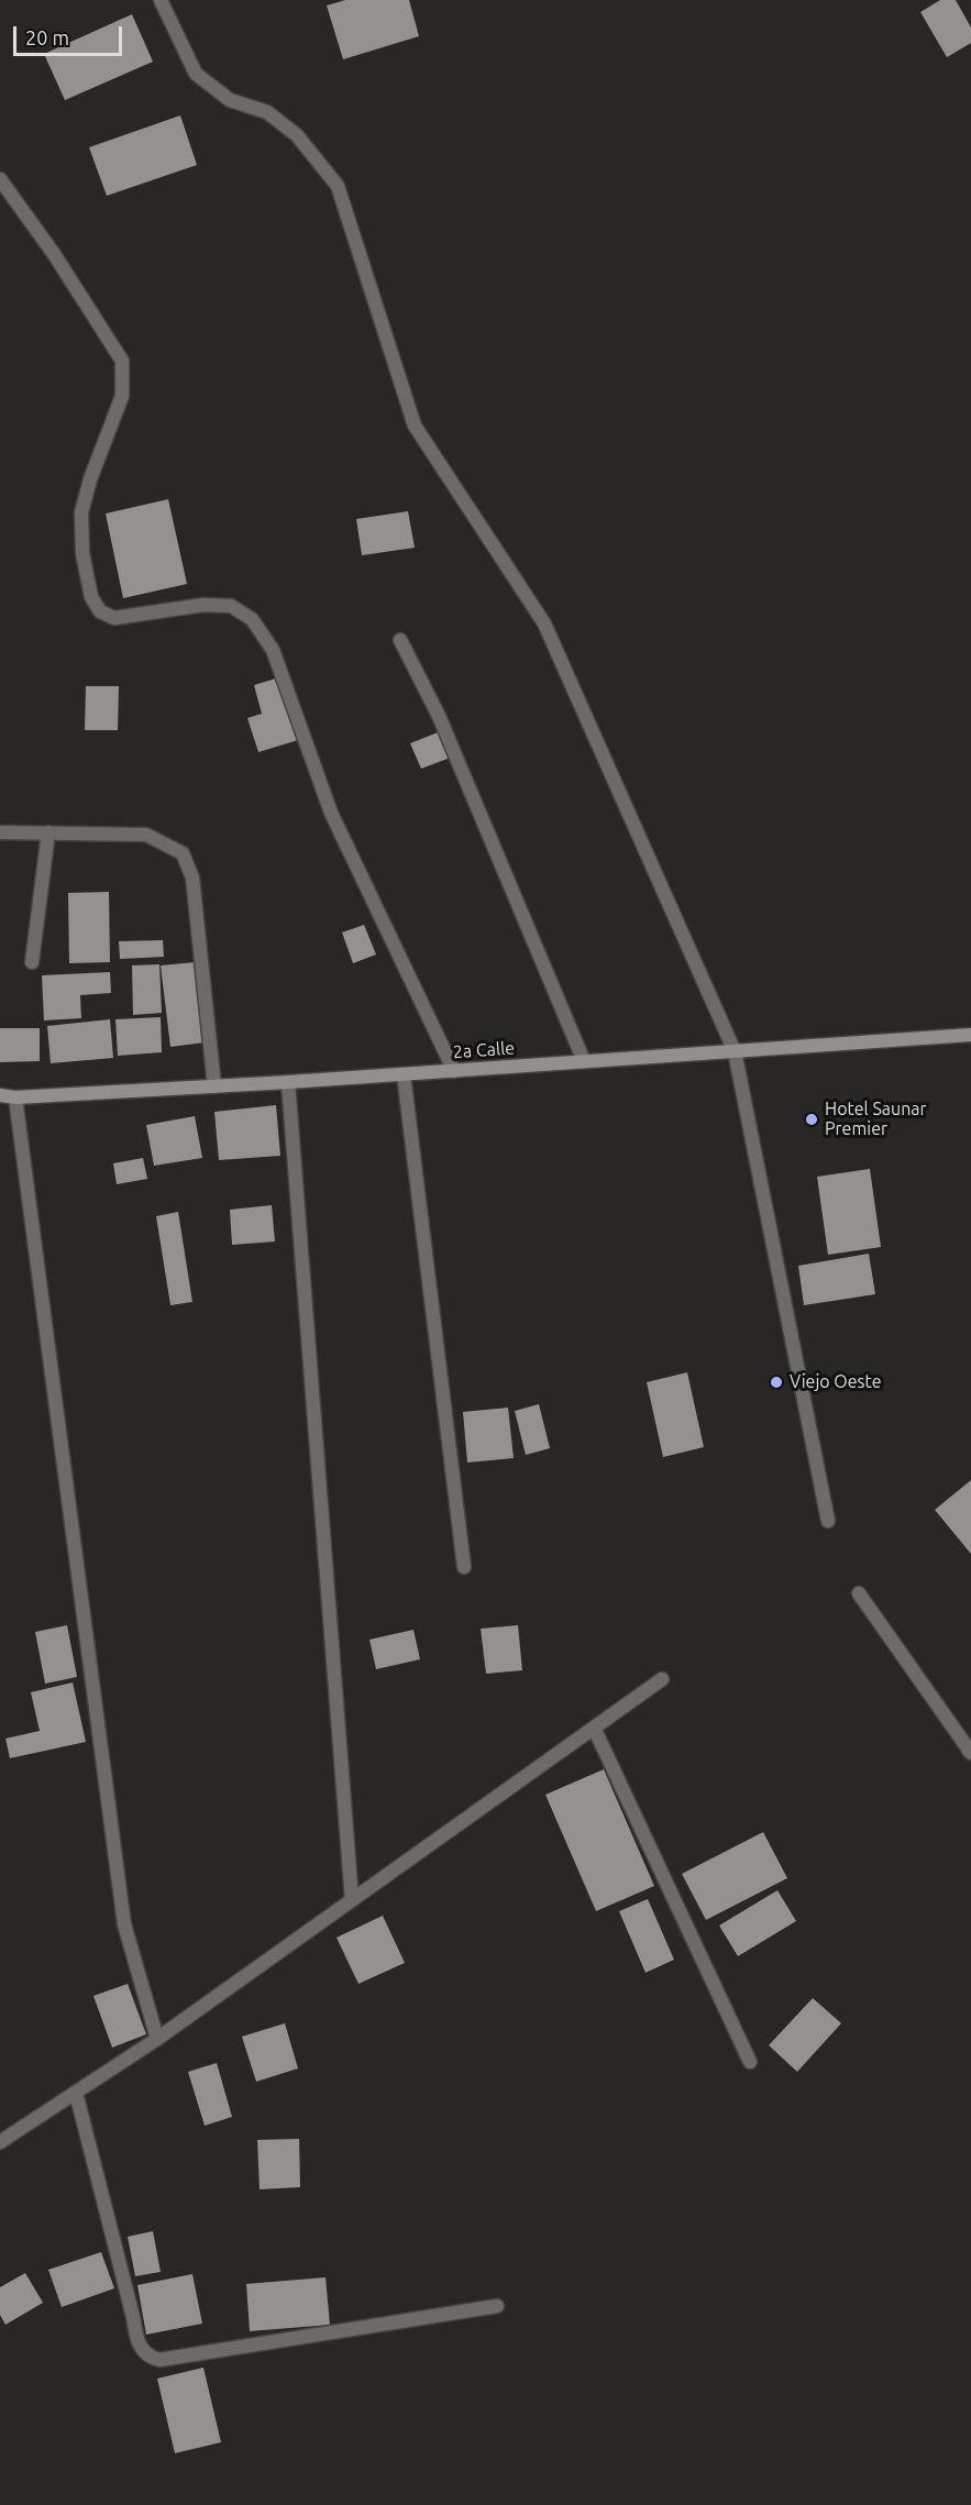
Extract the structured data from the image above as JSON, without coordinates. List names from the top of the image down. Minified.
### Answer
{"streets":{"main road":["2a Calle"]},"places":["Hotel Saunar Premier","Viejo Oeste"],"scale_bar":"20 m"}
